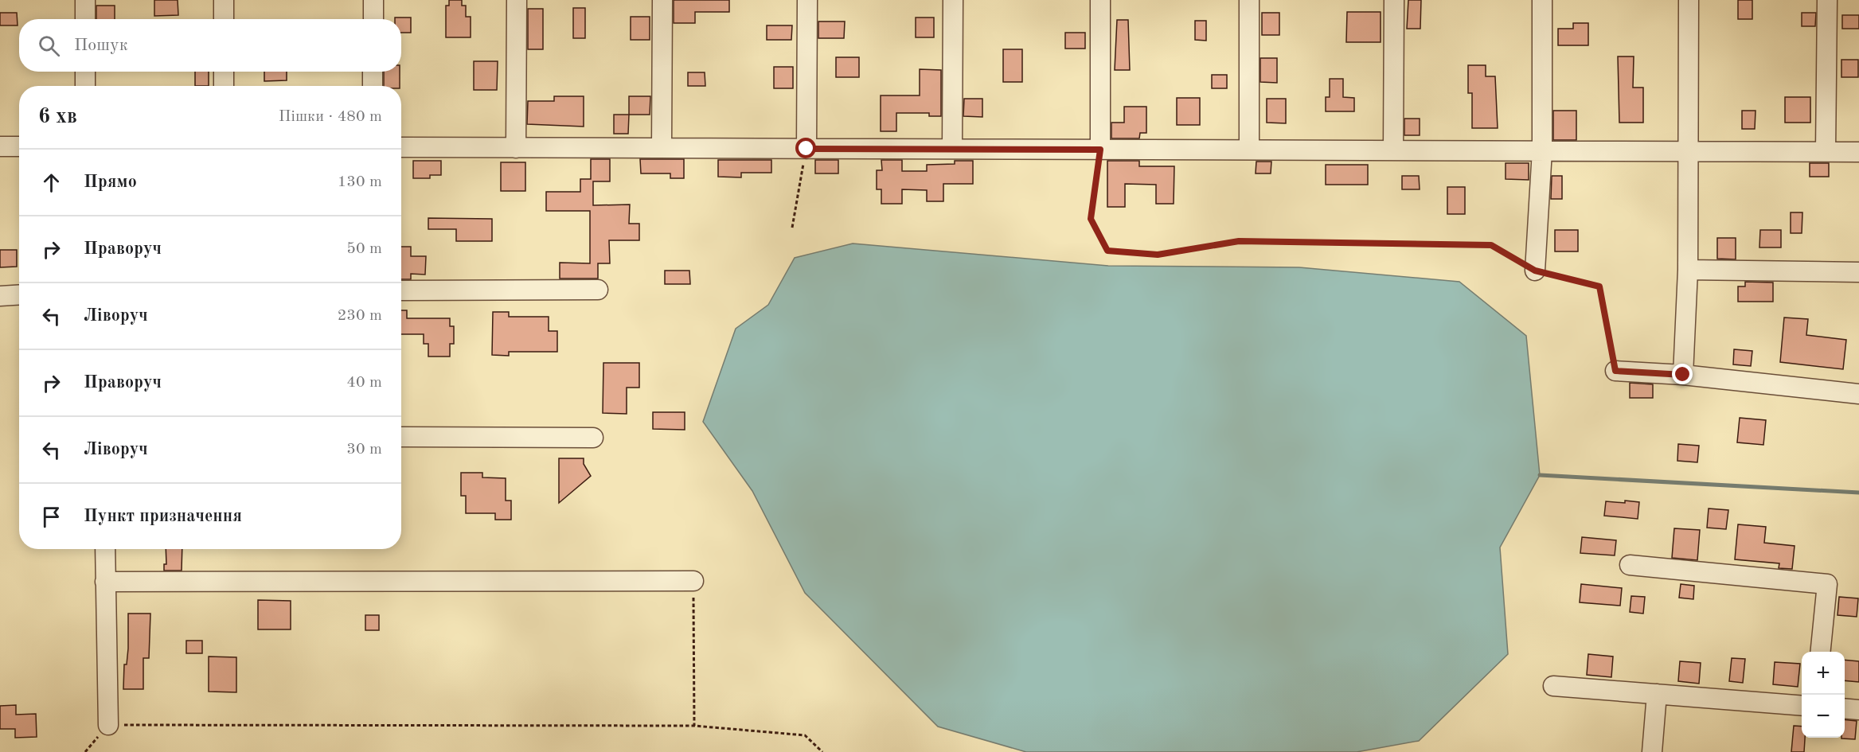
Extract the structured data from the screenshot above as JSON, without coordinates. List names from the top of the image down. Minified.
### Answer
{"page":{"search":"Пошук","heading":["6 хв","Пішки · 480 m"],"list":[["Прямо","130 m"],["Праворуч","50 m"],["Ліворуч","230 m"],["Праворуч","40 m"],["Ліворуч","30 m"],"Пункт призначення"],"map_buttons":["+","−"]}}
